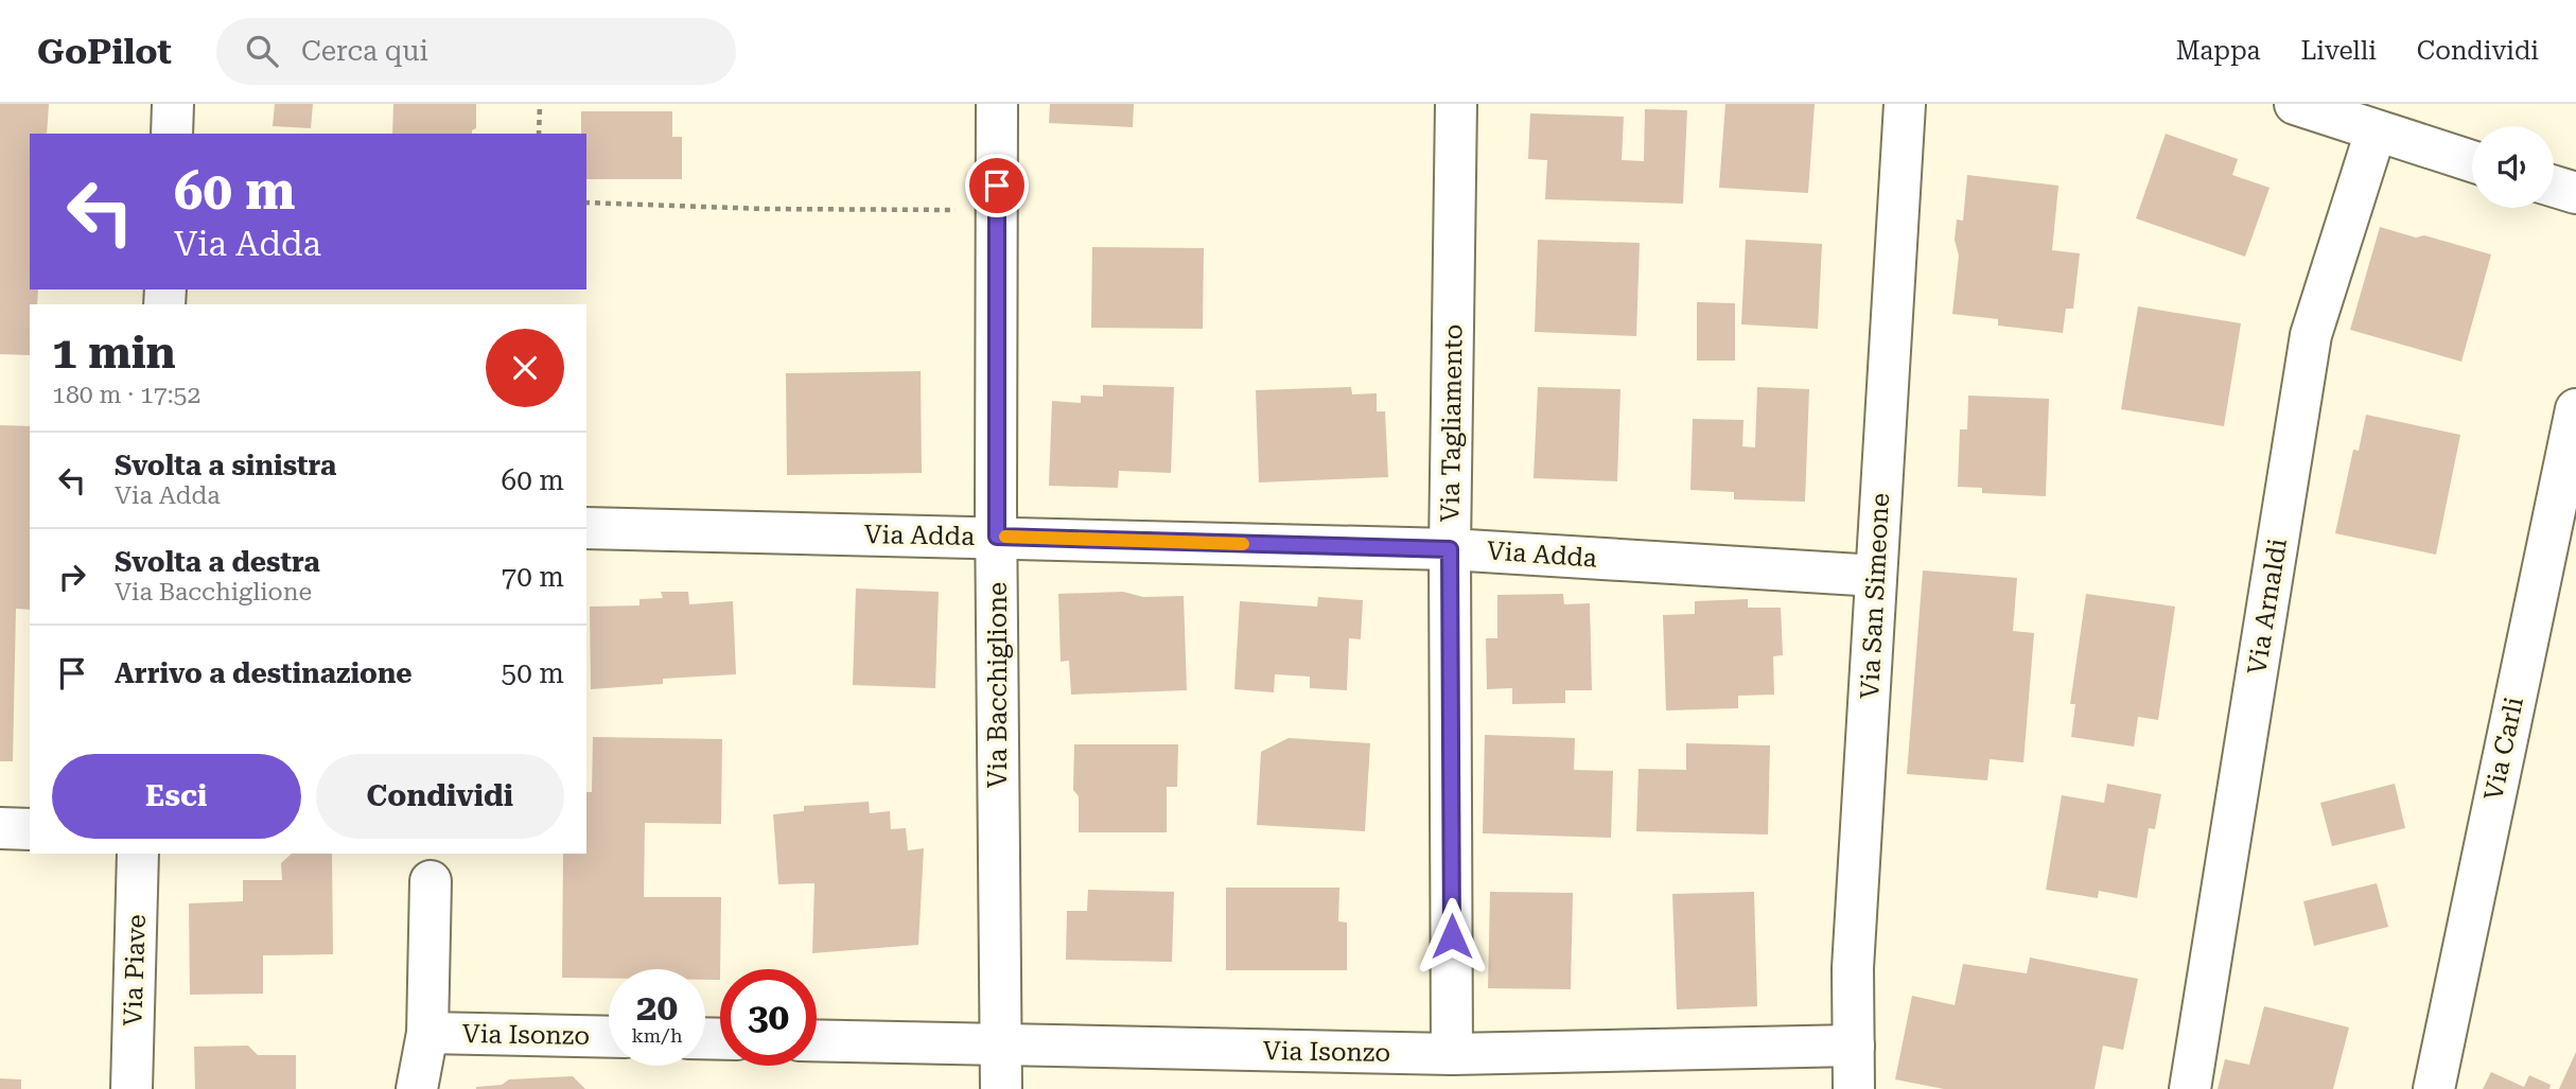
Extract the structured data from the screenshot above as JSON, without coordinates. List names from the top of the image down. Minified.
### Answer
{"streets":{"street":["Via Tagliamento","Via Adda","Via San Simeone","Via Arnaldi","Via Bacchiglione","Via Carli","Via Piave","Via Isonzo"]},"crossings":[["Via Tagliamento","Via Adda"],["Via Tagliamento","Via Isonzo"],["Via Adda","Via San Simeone"],["Via Adda","Via Bacchiglione"],["Via San Simeone","Via Isonzo"],["Via Bacchiglione","Via Isonzo"]],"page":{"header":"GoPilot","search":"Cerca qui","nav":["Mappa","Livelli","Condividi"],"turn":["60 m","Via Adda"],"heading":["1 min","180 m · 17:52"],"list":[{"name":"Svolta a sinistra","note":"Via Adda","value":"60 m"},{"name":"Svolta a destra","note":"Via Bacchiglione","value":"70 m"},{"name":"Arrivo a destinazione","value":"50 m"}],"buttons":["Esci","Condividi"],"speed":"20 km/h","limit":"30"}}
